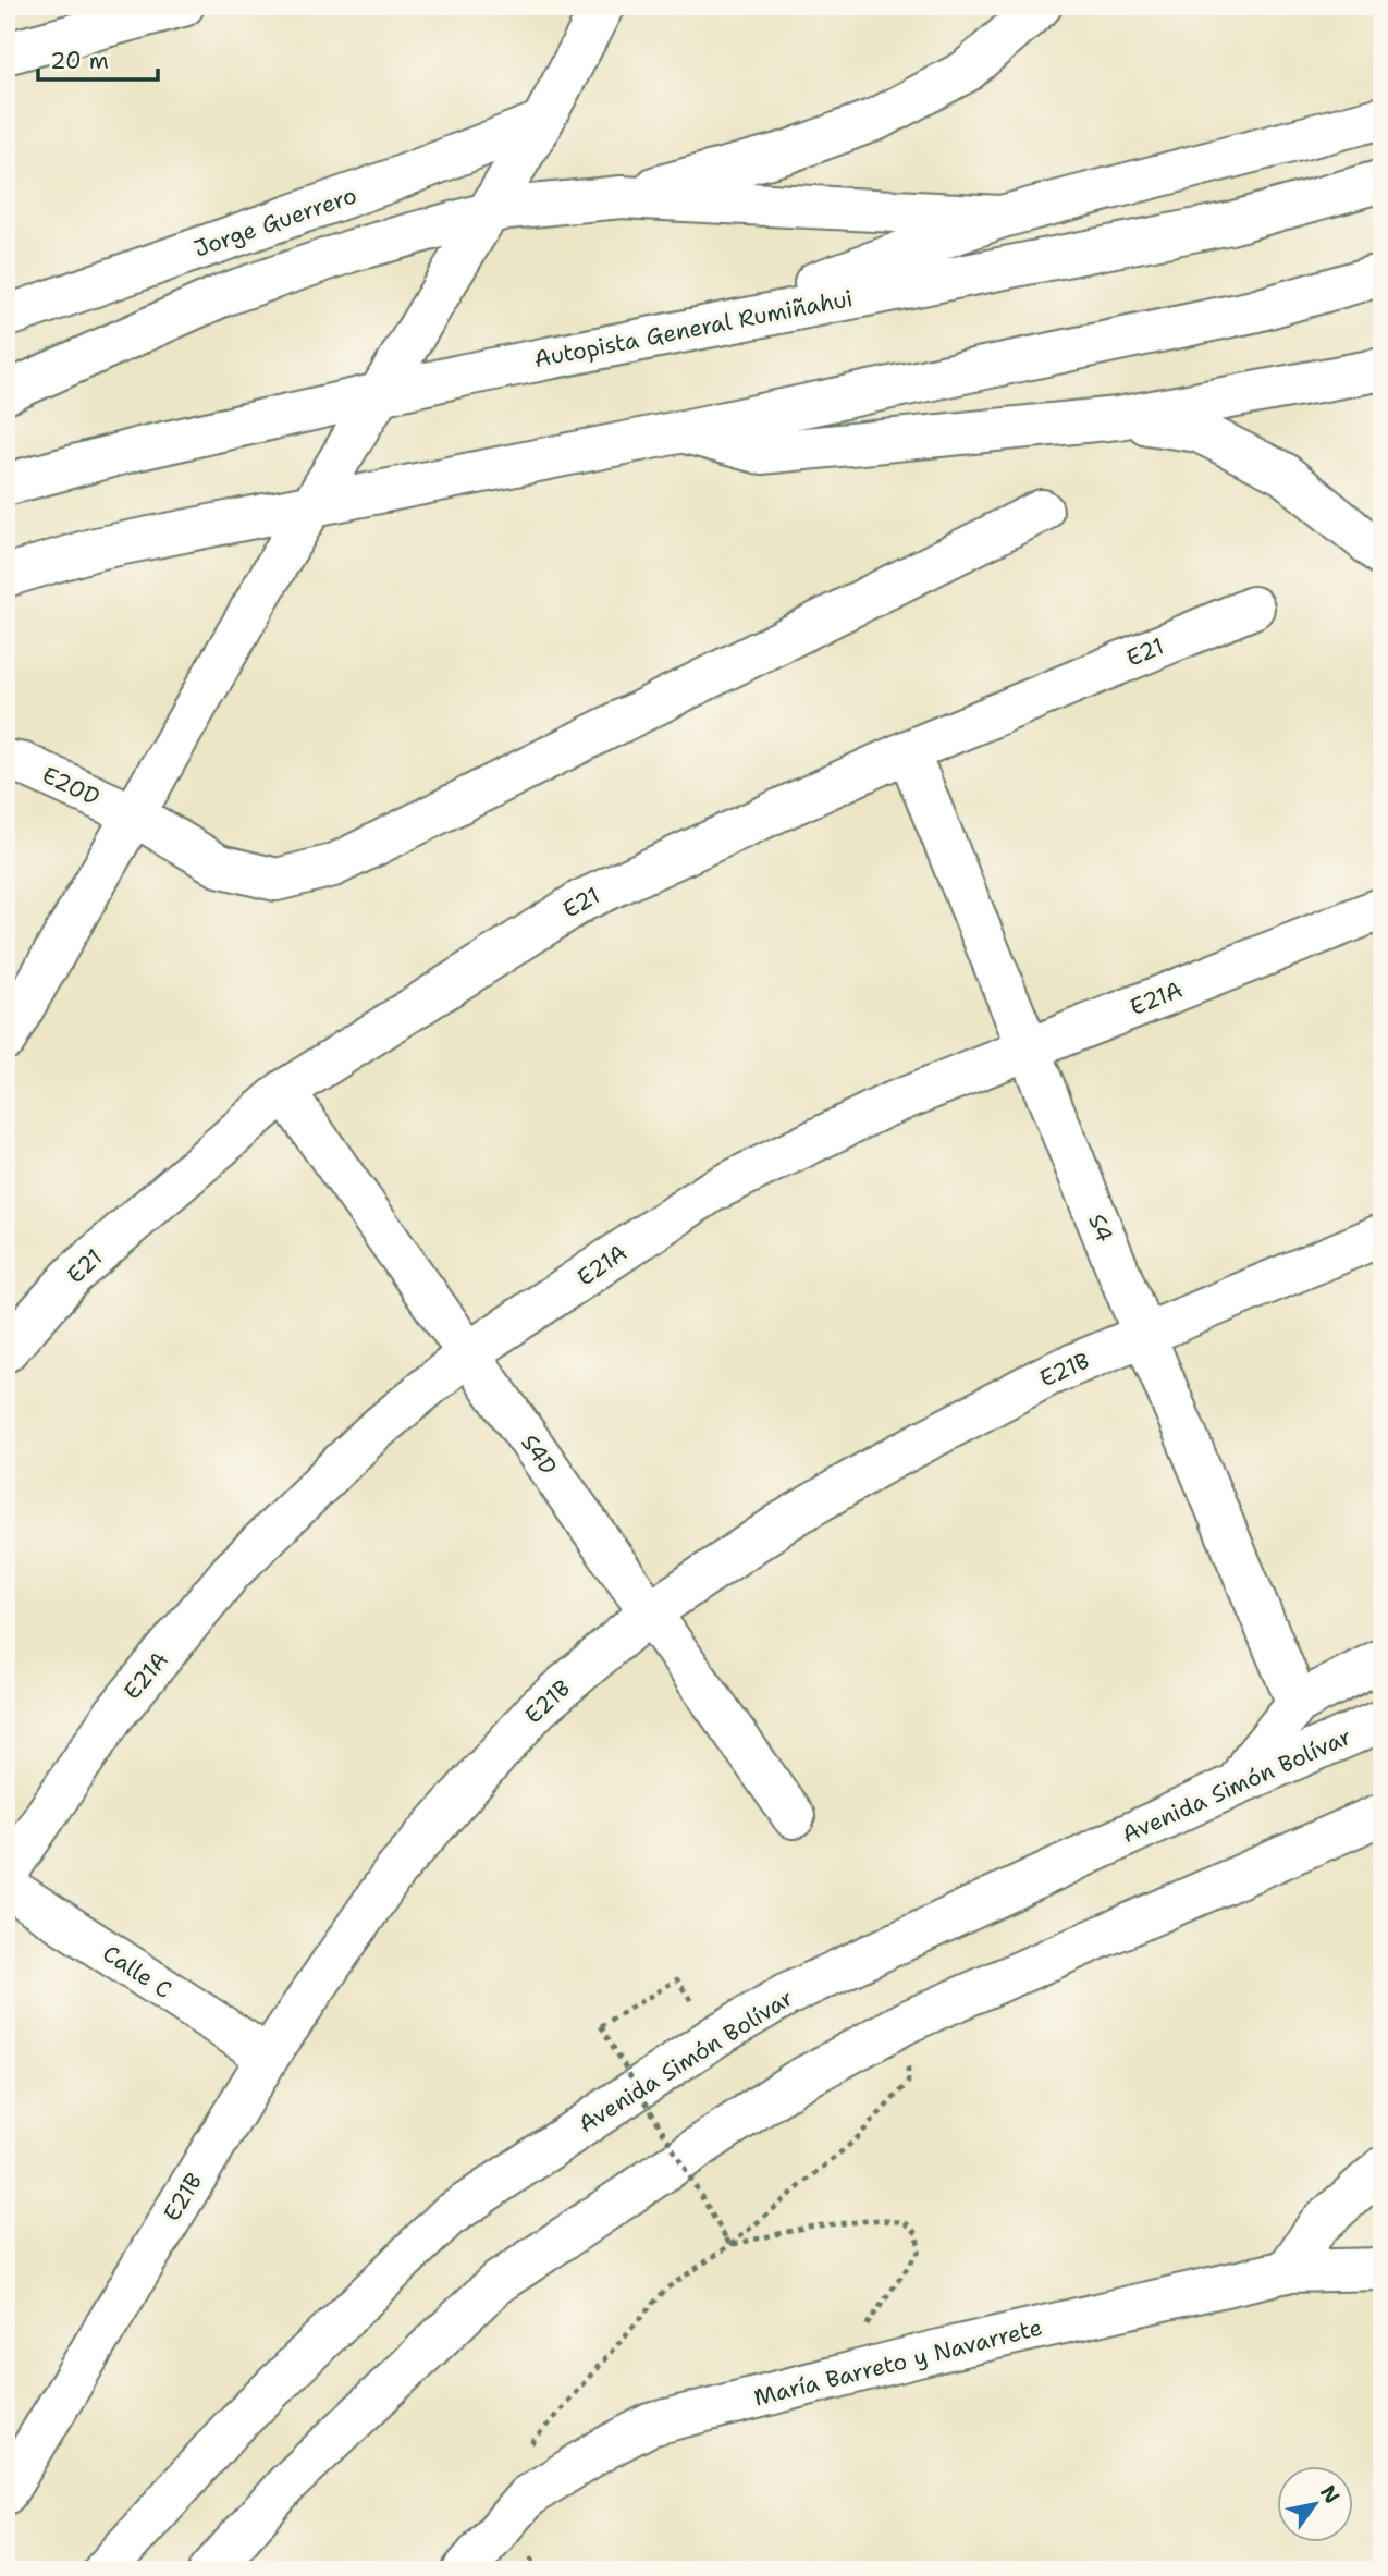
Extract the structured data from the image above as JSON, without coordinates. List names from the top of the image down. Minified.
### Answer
{"streets":{"main road":["Jorge Guerrero","Autopista General Rumiñahui","E21","E20D","E21A","S4","E21B","S4D","Avenida Simón Bolívar","Calle C","María Barreto y Navarrete"]},"crossings":[["E21","S4"],["E21","S4D"],["E21A","S4"],["E21A","S4D"],["S4","E21B"],["E21B","S4D"],["E21B","Calle C"]],"scale_bar":"20 m","north":"top right"}
